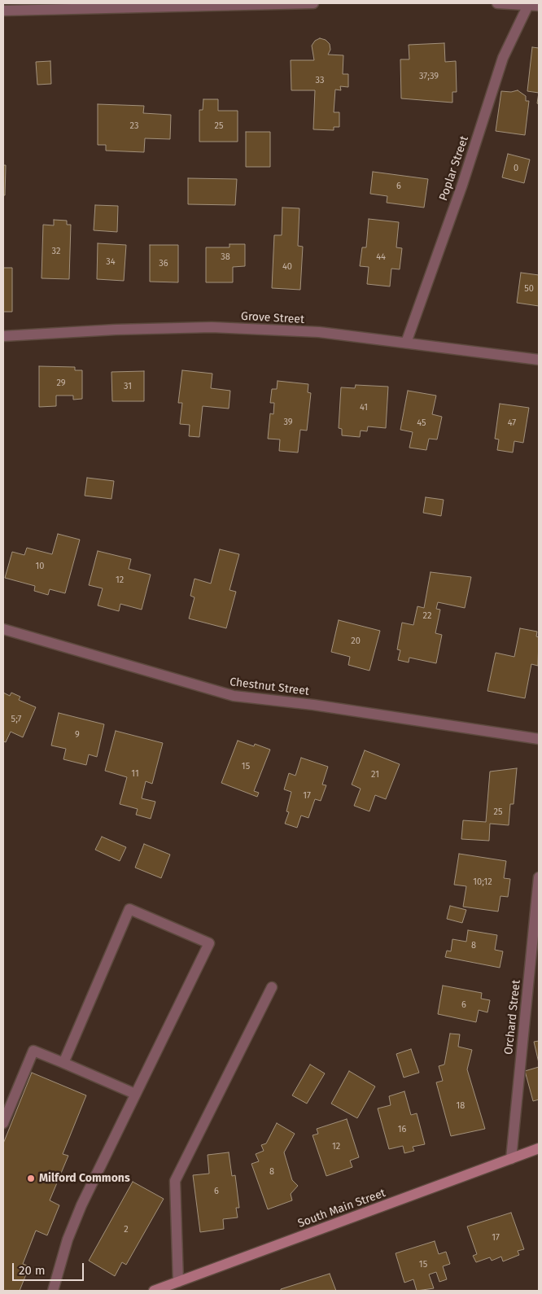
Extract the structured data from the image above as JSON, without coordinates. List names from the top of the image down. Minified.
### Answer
{"streets":{"main road":["South Main Street"],"street":["Poplar Street","Grove Street","Chestnut Street","Orchard Street"]},"crossings":[["Poplar Street","Grove Street"],["Orchard Street","South Main Street"]],"places":["Milford Commons"],"house_numbers":["37;39","33","23","25","0","6","32","38","44","34","36","40","50","29","31","41","39","45","47","10","12","22","20","5;7","9","15","11","21","17","25","10;12","8","6","18","16","12","8","6","2","17","15"],"scale_bar":"20 m"}
